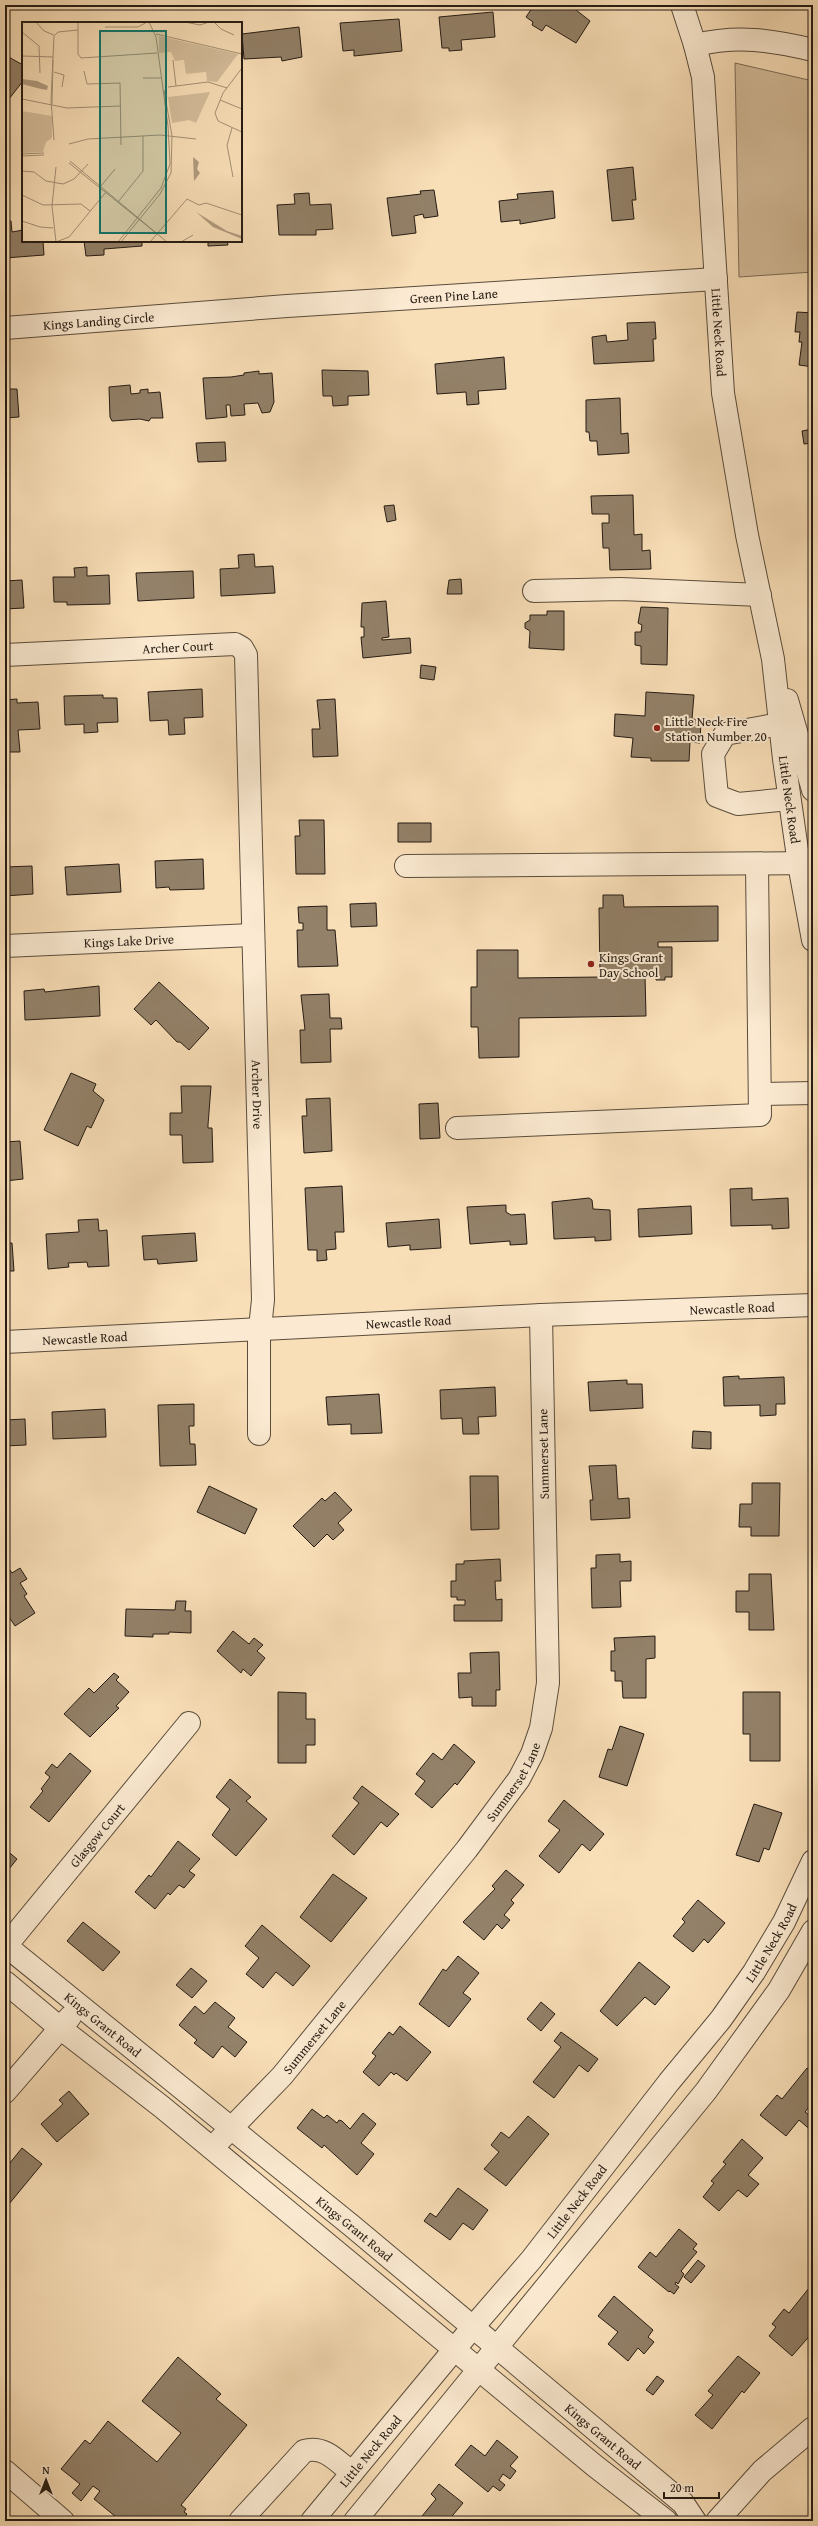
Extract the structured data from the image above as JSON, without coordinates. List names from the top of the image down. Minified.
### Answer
{"streets":{"street":["Green Pine Lane","Kings Landing Circle","Little Neck Road","Archer Court","Kings Lake Drive","Archer Drive","Newcastle Road","Summerset Lane","Glasgow Court","Kings Grant Road"]},"crossings":[["Green Pine Lane","Kings Landing Circle"],["Green Pine Lane","Little Neck Road"],["Little Neck Road","Kings Grant Road"],["Archer Court","Archer Drive"],["Kings Lake Drive","Archer Drive"],["Archer Drive","Newcastle Road"],["Newcastle Road","Summerset Lane"],["Summerset Lane","Kings Grant Road"],["Glasgow Court","Kings Grant Road"]],"places":["Little Neck Fire Station Number 20","Kings Grant Day School"],"scale_bar":"20 m","north":"top"}
